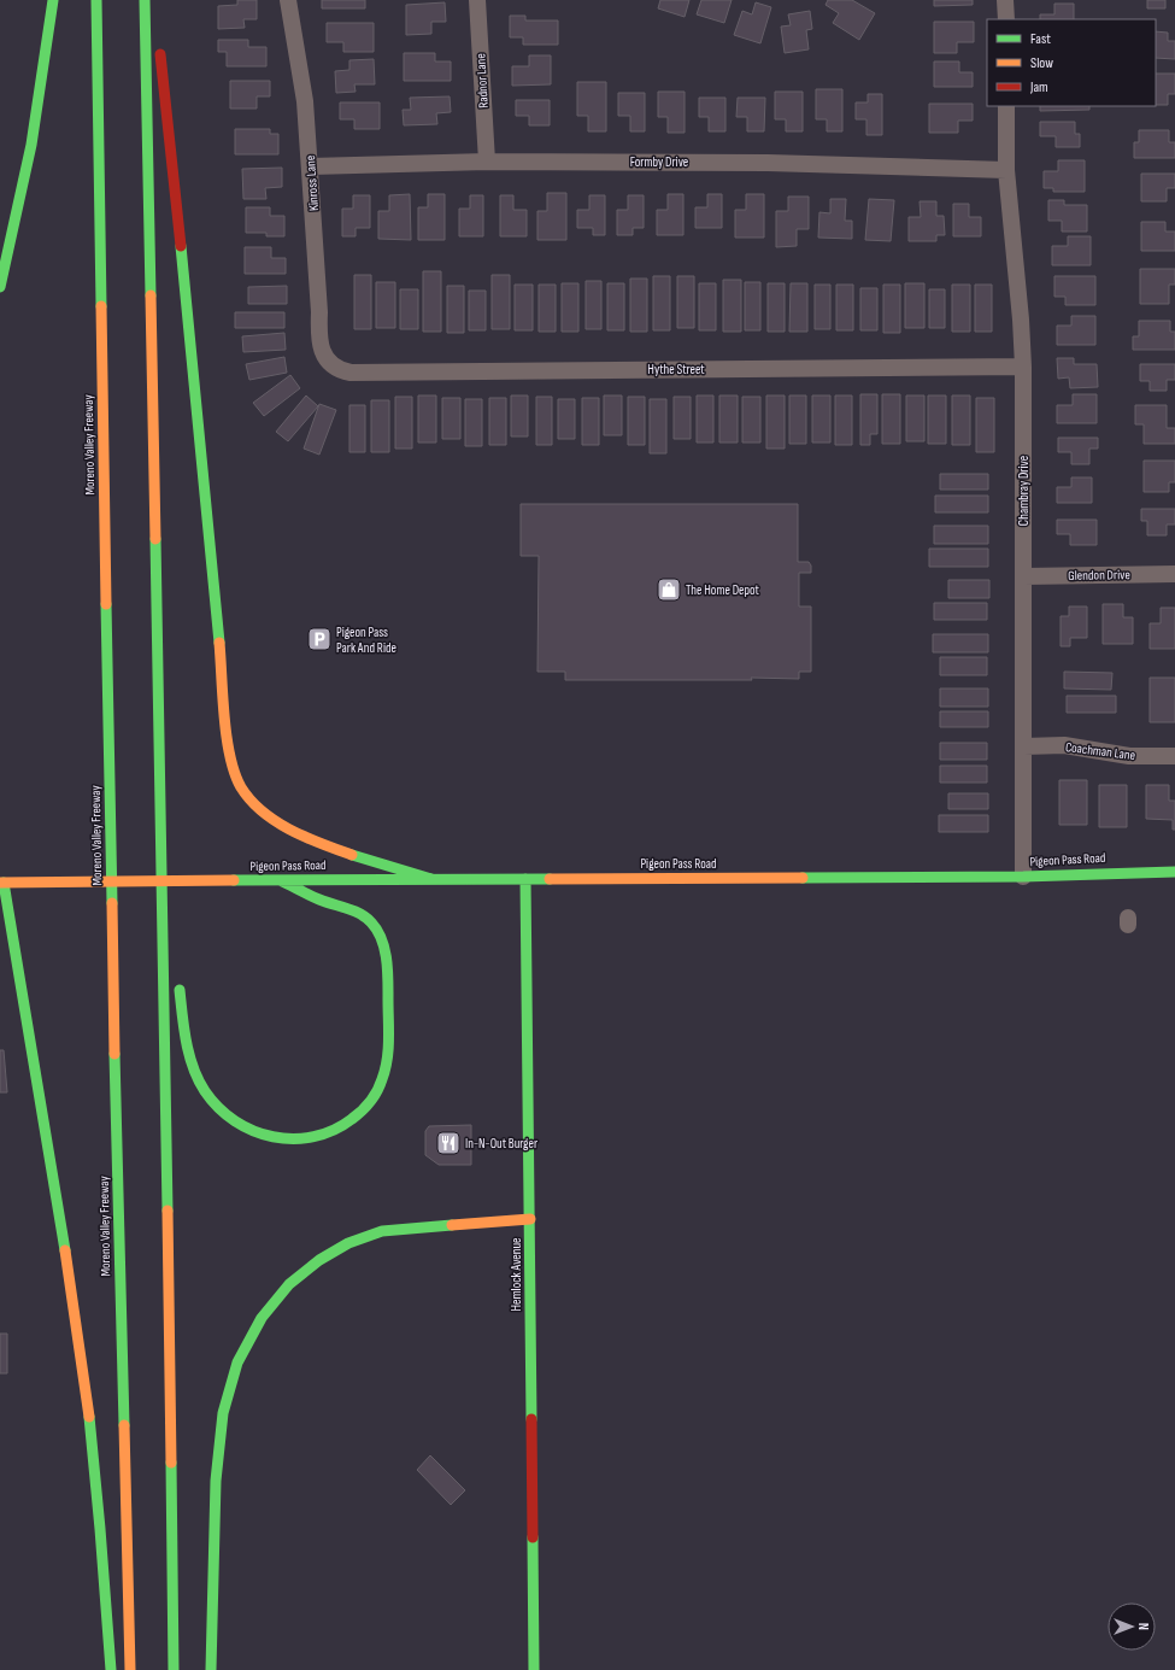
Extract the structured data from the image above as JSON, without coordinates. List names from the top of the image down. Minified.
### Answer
{"streets":{"main road":["Moreno Valley Freeway","Pigeon Pass Road","Hemlock Avenue"],"street":["Radnor Lane","Formby Drive","Kinross Lane","Hythe Street","Chambray Drive","Glendon Drive","Coachman Lane"]},"crossings":[["Radnor Lane","Formby Drive"],["Formby Drive","Kinross Lane"],["Formby Drive","Chambray Drive"],["Kinross Lane","Hythe Street"],["Hythe Street","Chambray Drive"],["Chambray Drive","Glendon Drive"],["Chambray Drive","Coachman Lane"],["Chambray Drive","Pigeon Pass Road"],["Pigeon Pass Road","Hemlock Avenue"]],"places":{"shop":["The Home Depot"],"parking":["Pigeon Pass Park And Ride"],"restaurant":["In-N-Out Burger"]},"legend":["Fast","Slow","Jam"],"north":"right"}
